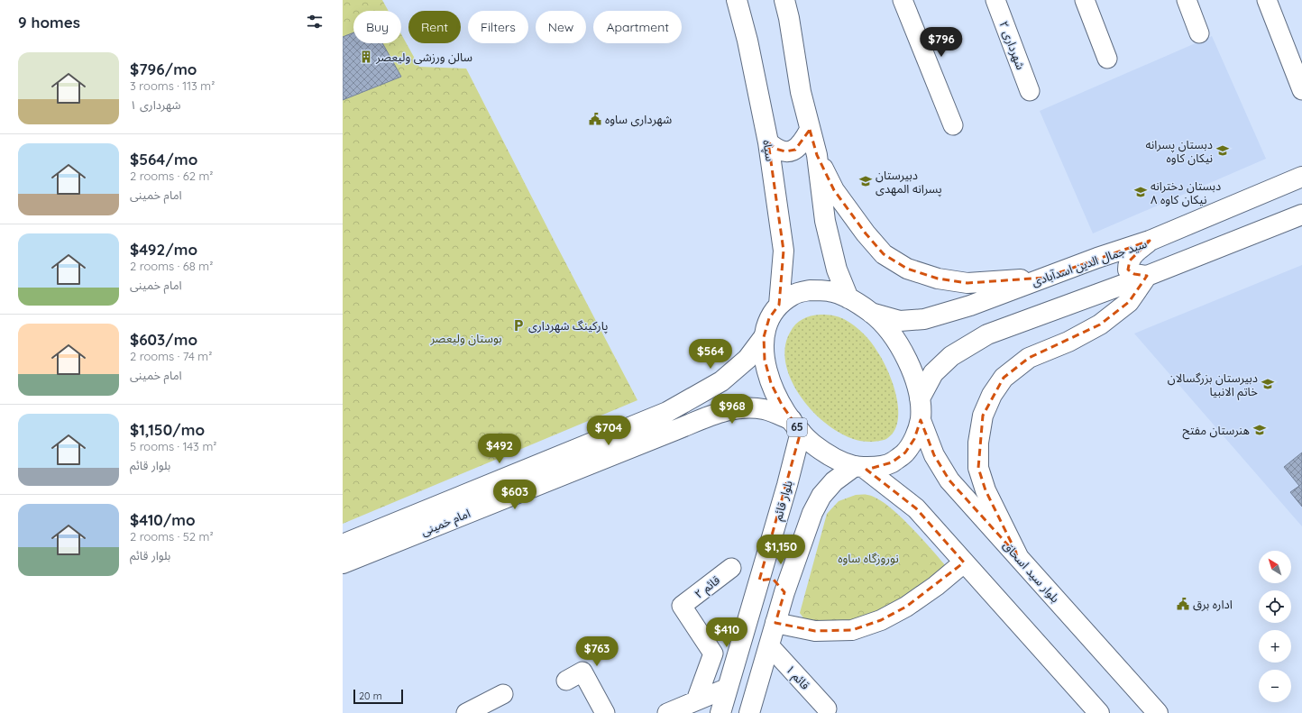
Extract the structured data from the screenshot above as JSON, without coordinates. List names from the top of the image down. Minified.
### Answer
{"streets":{"main road":["سپاه","سید جمال الدین اسدآبادی","65","بلوار قائم","امام خمینی","بلوار سید اسحاق"],"street":["شهرداری ۲","قائم ۲","قائم ۱"]},"crossings":[["سپاه","65"],["سید جمال الدین اسدآبادی","65"],["65","بلوار قائم"],["65","امام خمینی"],["65","بلوار سید اسحاق"],["بلوار قائم","امام خمینی"]],"parks":["بوستان ولیعصر","نوروزگاه ساوه"],"places":{"building":["سالن ورزشی ولیعصر"],"public building":["شهرداری ساوه","اداره برق"],"school or university":["دبستان پسرانه نیکان کاوه","دبیرستان پسرانه المهدی","دبستان دخترانه نیکان کاوه ۸","دبیرستان بزرگسالان خاتم الانبیا","هنرستان مفتح"],"parking":["پارکینگ شهرداری"]},"scale_bar":"20 m","north":"top left","page":{"heading":"9 homes","chip":["Buy","Rent","Filters","New","Apartment"],"price":["$796","$564","$968","$704","$492","$603","$1,150","$410","$763"],"list":[{"name":"$796/mo","note":"3 rooms · 113 m² · شهرداری ۱"},{"name":"$564/mo","note":"2 rooms · 62 m² · امام خمینی"},{"name":"$492/mo","note":"2 rooms · 68 m² · امام خمینی"},{"name":"$603/mo","note":"2 rooms · 74 m² · امام خمینی"},{"name":"$1,150/mo","note":"5 rooms · 143 m² · بلوار قائم"},{"name":"$410/mo","note":"2 rooms · 52 m² · بلوار قائم"}],"map_buttons":["+","−"],"scale":"20 m"}}
